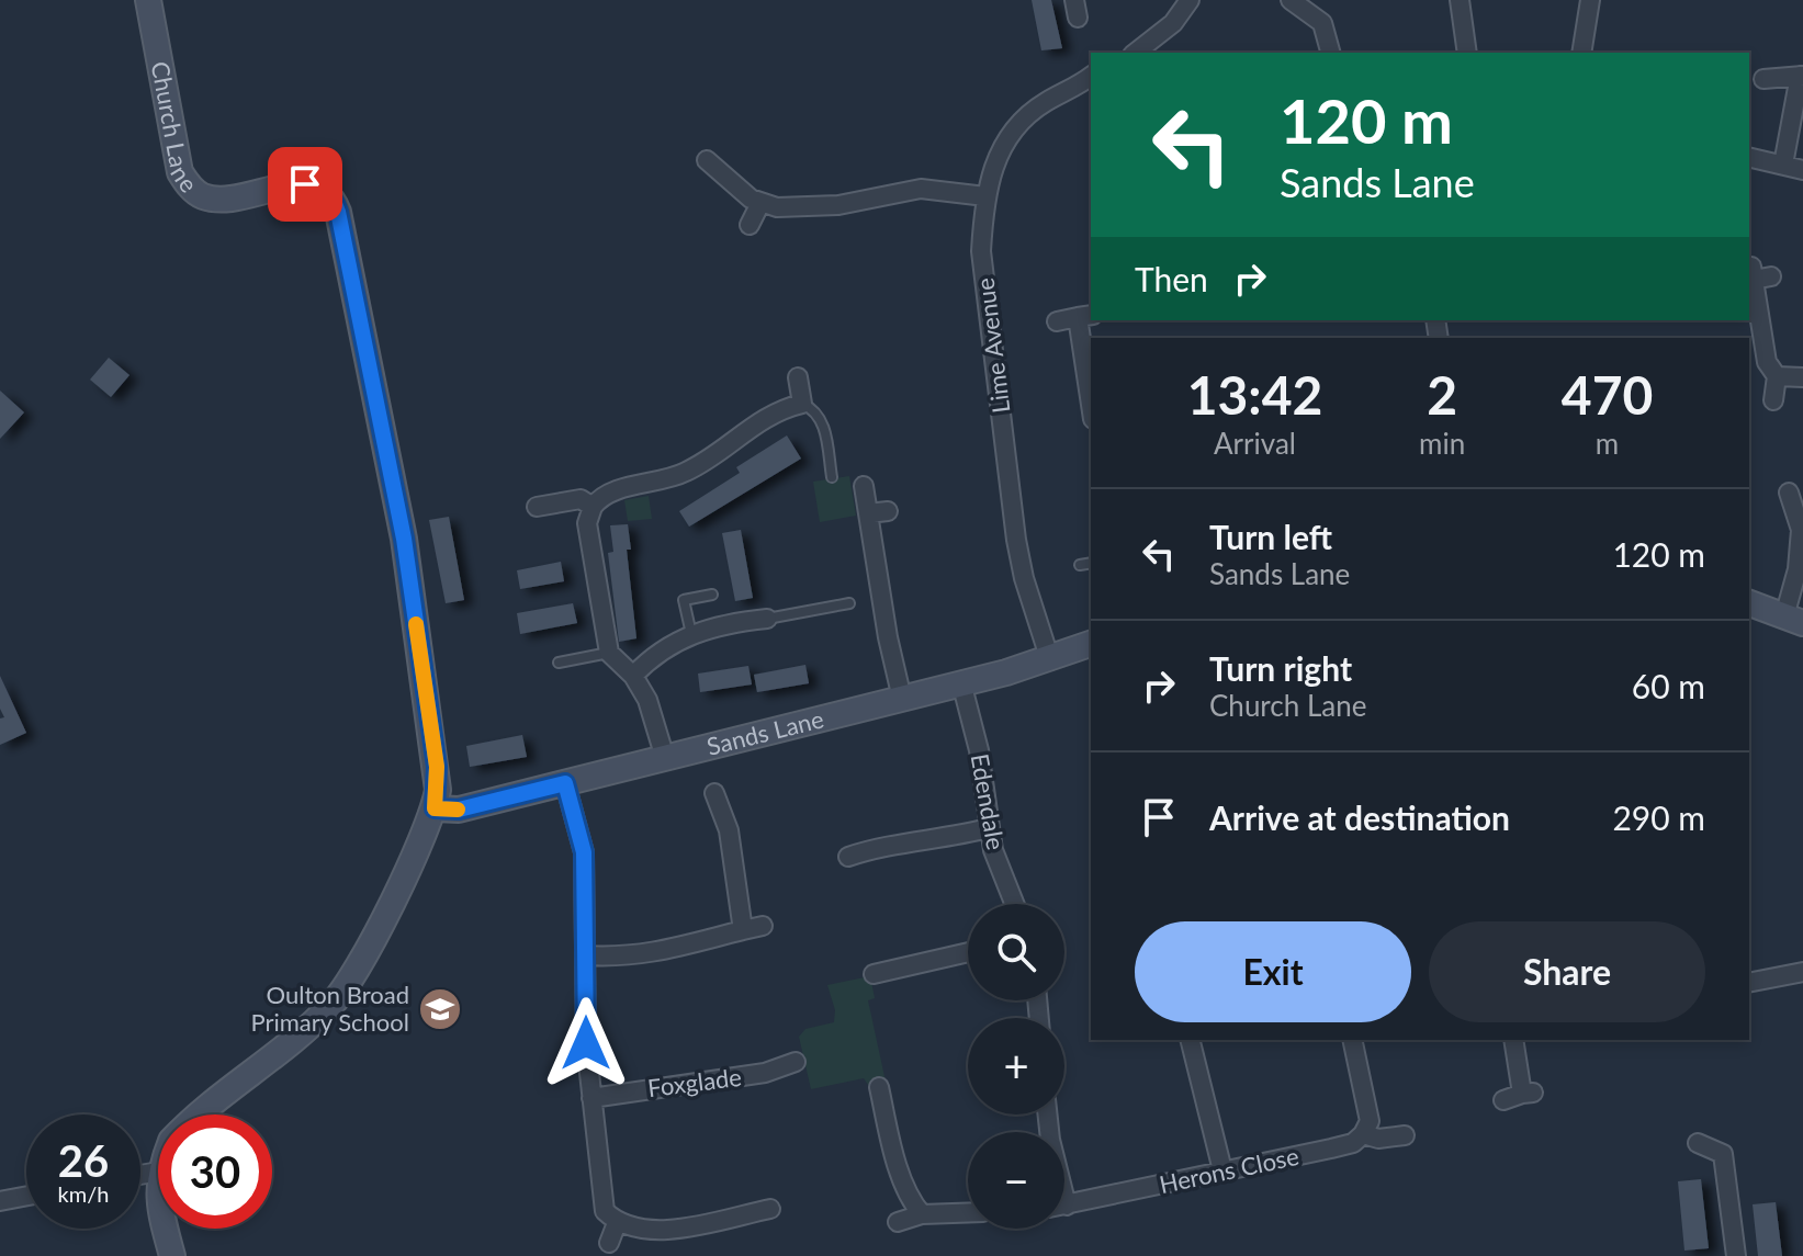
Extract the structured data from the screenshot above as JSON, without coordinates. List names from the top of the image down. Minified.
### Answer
{"streets":{"street":["Church Lane","Lime Avenue","Sands Lane","Edendale","Foxglade","Herons Close"]},"crossings":[["Church Lane","Sands Lane"],["Lime Avenue","Sands Lane"],["Sands Lane","Edendale"]],"places":{"school or university":["Oulton Broad Primary School"]},"page":{"turn":["120 m","Sands Lane"],"then":"Then","eta":["13:42","Arrival","2","min","470","m"],"list":[{"name":"Turn left","note":"Sands Lane","value":"120 m"},{"name":"Turn right","note":"Church Lane","value":"60 m"},{"name":"Arrive at destination","value":"290 m"}],"map_buttons":["+","−"],"buttons":["Exit","Share"],"speed":"26 km/h","limit":"30"}}
